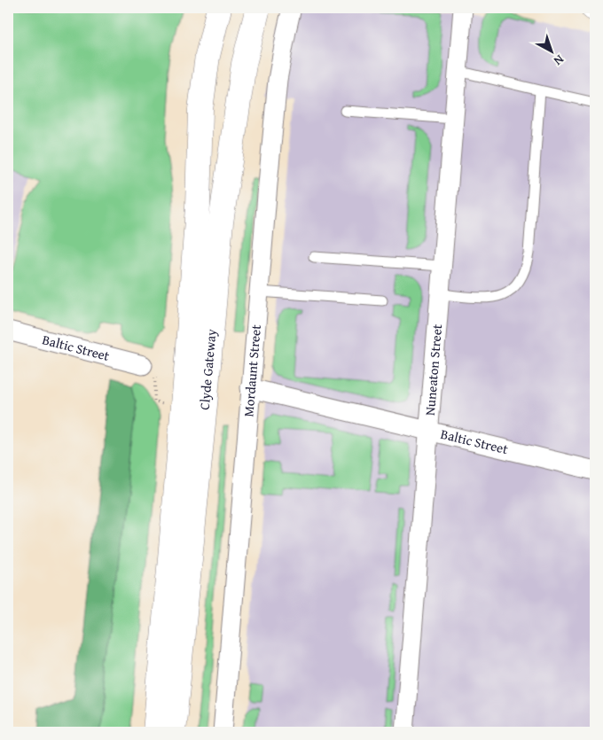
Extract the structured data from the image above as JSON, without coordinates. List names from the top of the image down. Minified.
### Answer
{"streets":{"main road":["Clyde Gateway"],"street":["Baltic Street","Nuneaton Street","Mordaunt Street"]},"crossings":[["Baltic Street","Nuneaton Street"],["Baltic Street","Mordaunt Street"]],"north":"bottom right"}
